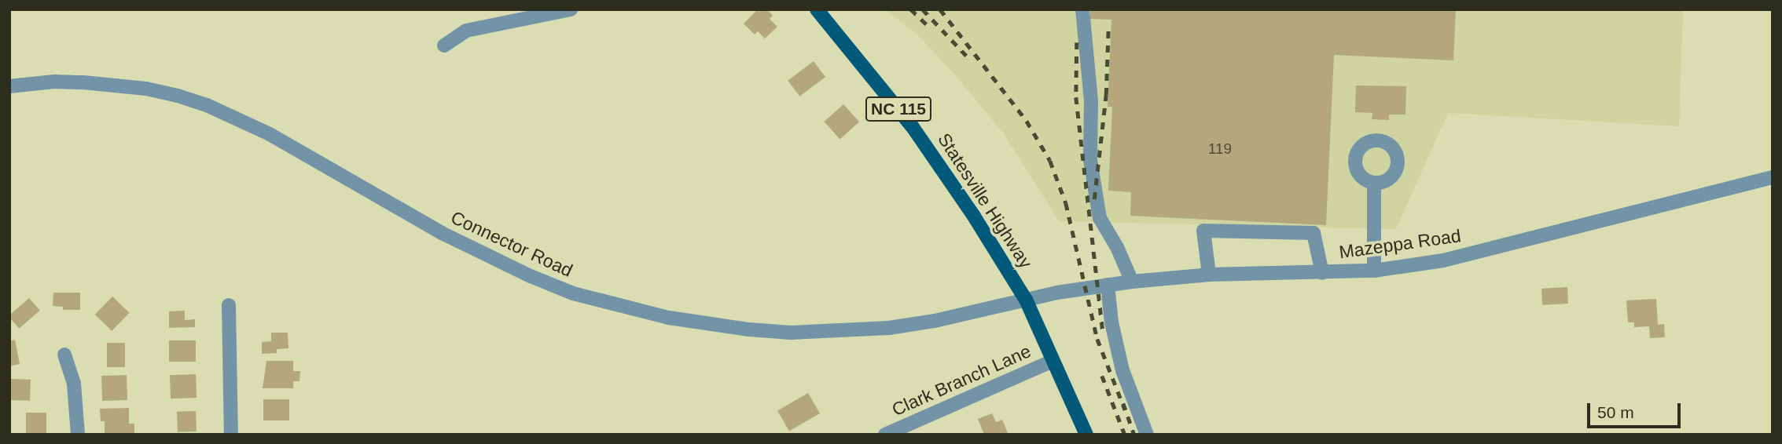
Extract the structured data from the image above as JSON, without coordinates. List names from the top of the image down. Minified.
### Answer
{"streets":{"main road":["NC 115","Statesville Highway"],"street":["Connector Road","Mazeppa Road","Clark Branch Lane"]},"crossings":[["Statesville Highway","Connector Road"],["Statesville Highway","Mazeppa Road"],["Statesville Highway","Clark Branch Lane"],["Connector Road","Mazeppa Road"]],"house_numbers":["119"],"scale_bar":"50 m"}
